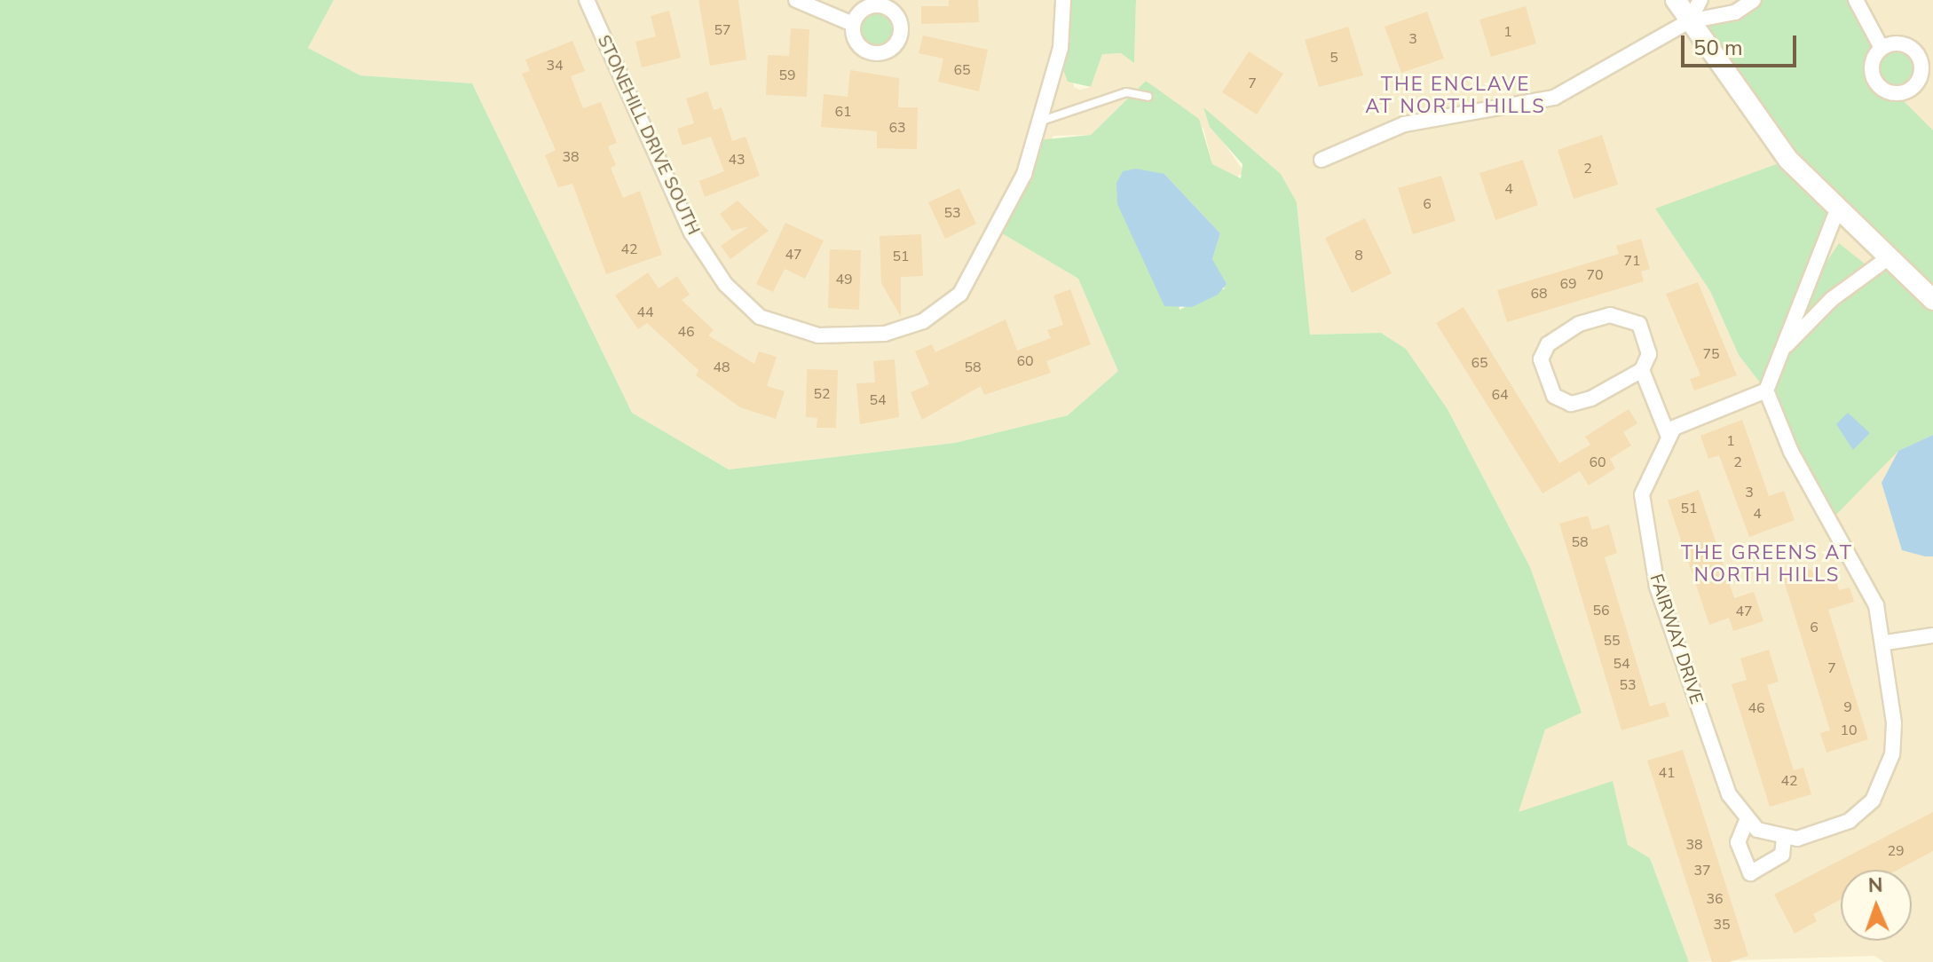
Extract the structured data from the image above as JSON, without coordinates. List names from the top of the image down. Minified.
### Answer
{"streets":{"street":["STONEHILL DRIVE SOUTH","FAIRWAY DRIVE"]},"districts":["THE ENCLAVE AT NORTH HILLS","THE GREENS AT NORTH HILLS"],"house_numbers":["57","1","3","5","34","65","59","7","61","63","38","43","2","4","6","53","42","47","8","51","71","70","49","69","68","44","46","75","60","65","48","58","52","64","54","1","60","2","3","51","4","58","56","47","6","55","54","7","53","9","46","10","41","42","38","29","37","36","35"],"scale_bar":"50 m","north":"top"}
